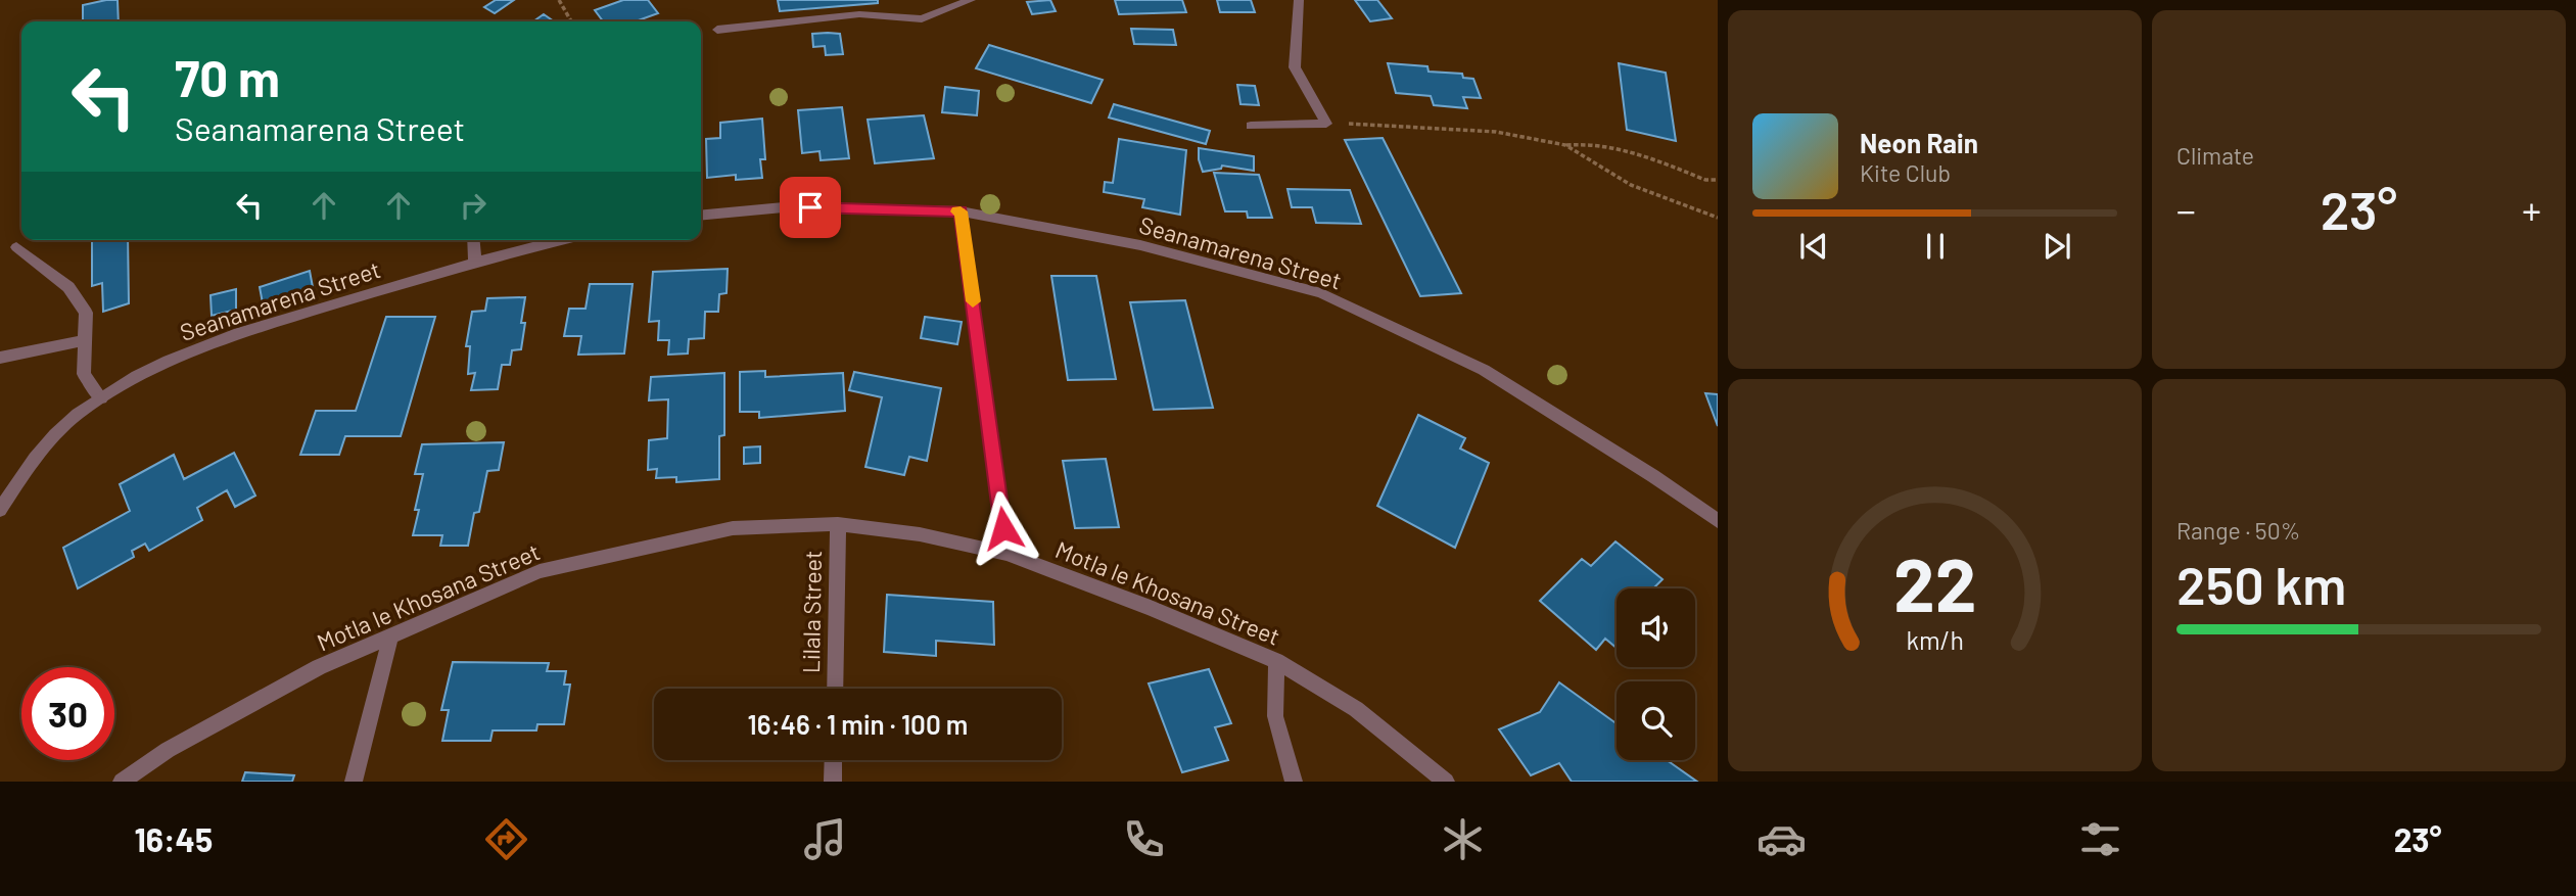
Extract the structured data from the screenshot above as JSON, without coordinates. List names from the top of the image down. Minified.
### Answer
{"streets":{"street":["Seanamarena Street","Motla le Khosana Street","Lilala Street"]},"crossings":[["Motla le Khosana Street","Lilala Street"]],"page":{"tile":["Climate",["Range · 50%","250 km"]],"turn":["70 m","Seanamarena Street"],"song":["Neon Rain","Kite Club"],"heat":["−","23°","+"],"limit":"30","trip":"16:46 · 1 min · 100 m","tabs":["16:45","23°"],"gauge":["22","km/h"]}}
